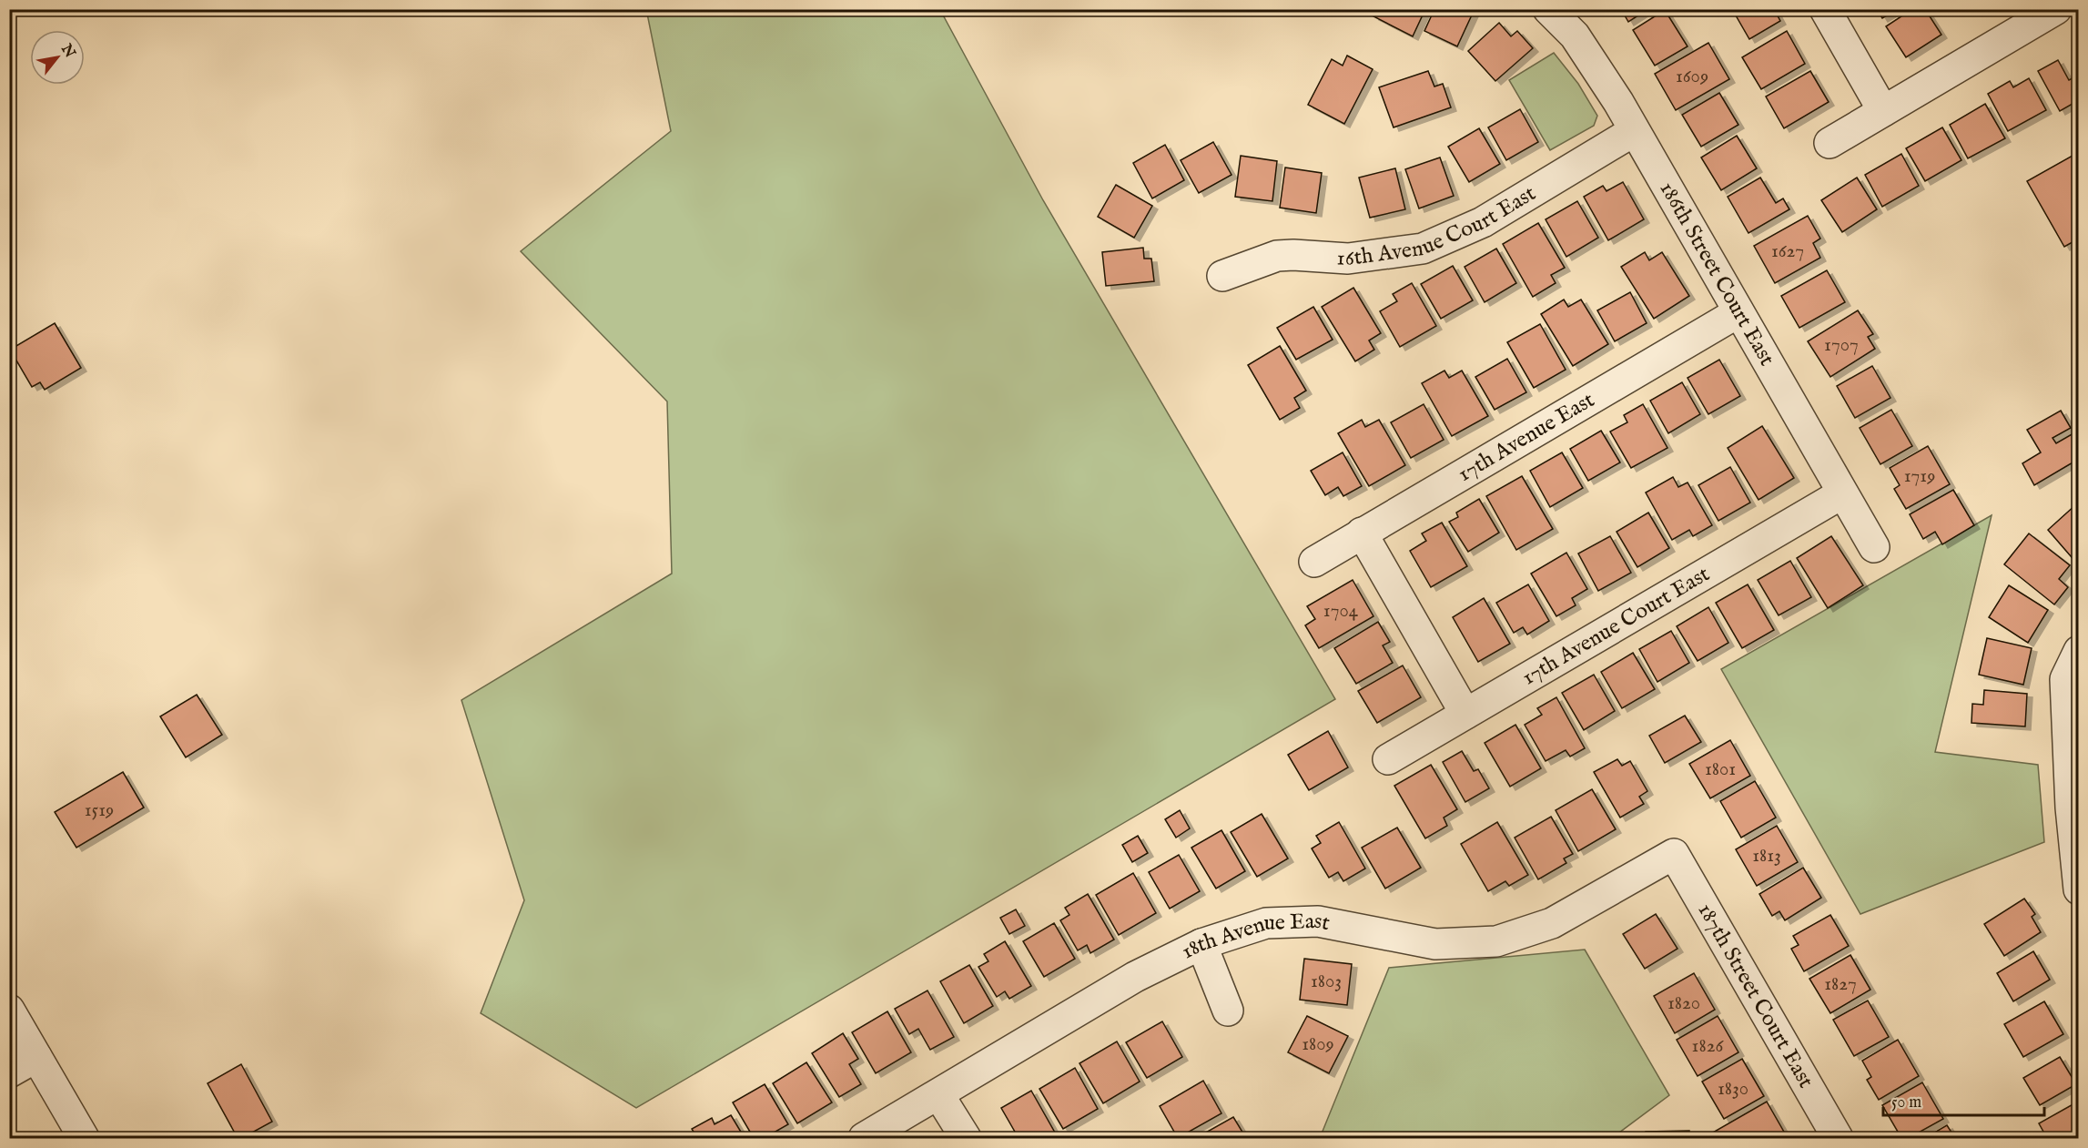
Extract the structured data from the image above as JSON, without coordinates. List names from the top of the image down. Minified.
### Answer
{"streets":{"street":["16th Avenue Court East","186th Street Court East","17th Avenue East","17th Avenue Court East","18th Avenue East","187th Street Court East"]},"crossings":[["16th Avenue Court East","186th Street Court East"],["186th Street Court East","17th Avenue East"],["186th Street Court East","17th Avenue Court East"],["18th Avenue East","187th Street Court East"]],"house_numbers":["1609","1627","1707","1719","1704","1801","1519","1813","1803","1827","1820","1809","1826","1830"],"scale_bar":"50 m","north":"top right"}
